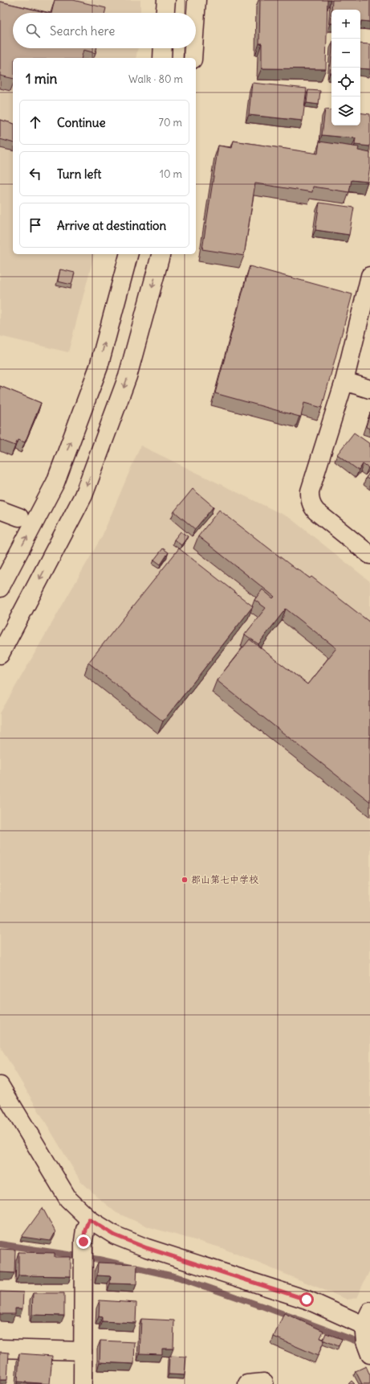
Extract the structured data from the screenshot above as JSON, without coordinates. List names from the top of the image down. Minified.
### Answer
{"places":["郡山第七中学校"],"page":{"map_buttons":["+","−"],"search":"Search here","heading":["1 min","Walk · 80 m"],"list":[["Continue","70 m"],["Turn left","10 m"],"Arrive at destination"]}}
